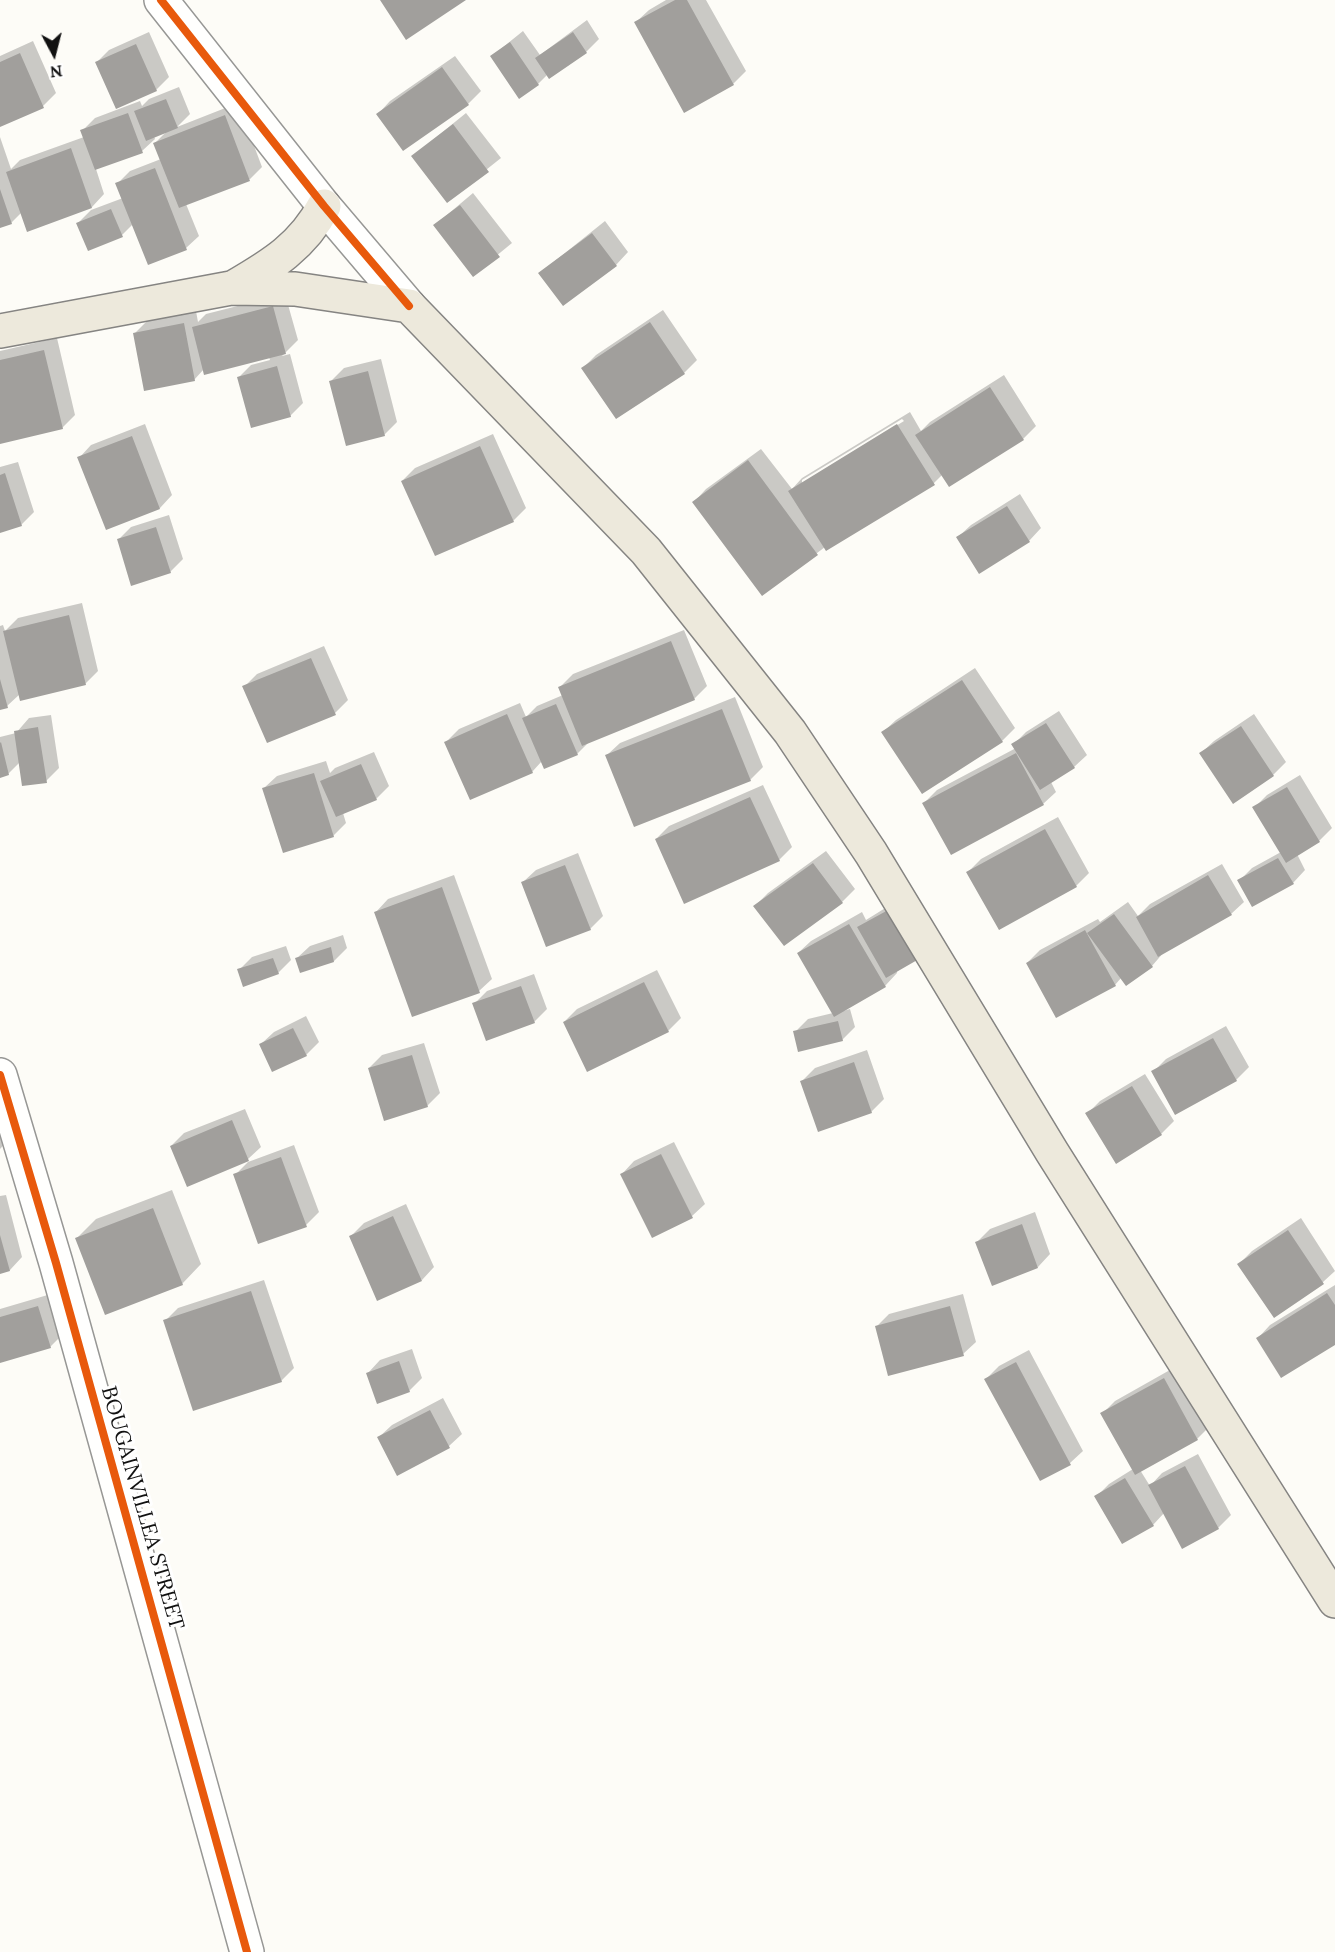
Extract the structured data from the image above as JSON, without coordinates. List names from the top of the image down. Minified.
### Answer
{"streets":{"street":["BOUGAINVILLEA STREET"]},"north":"bottom"}
